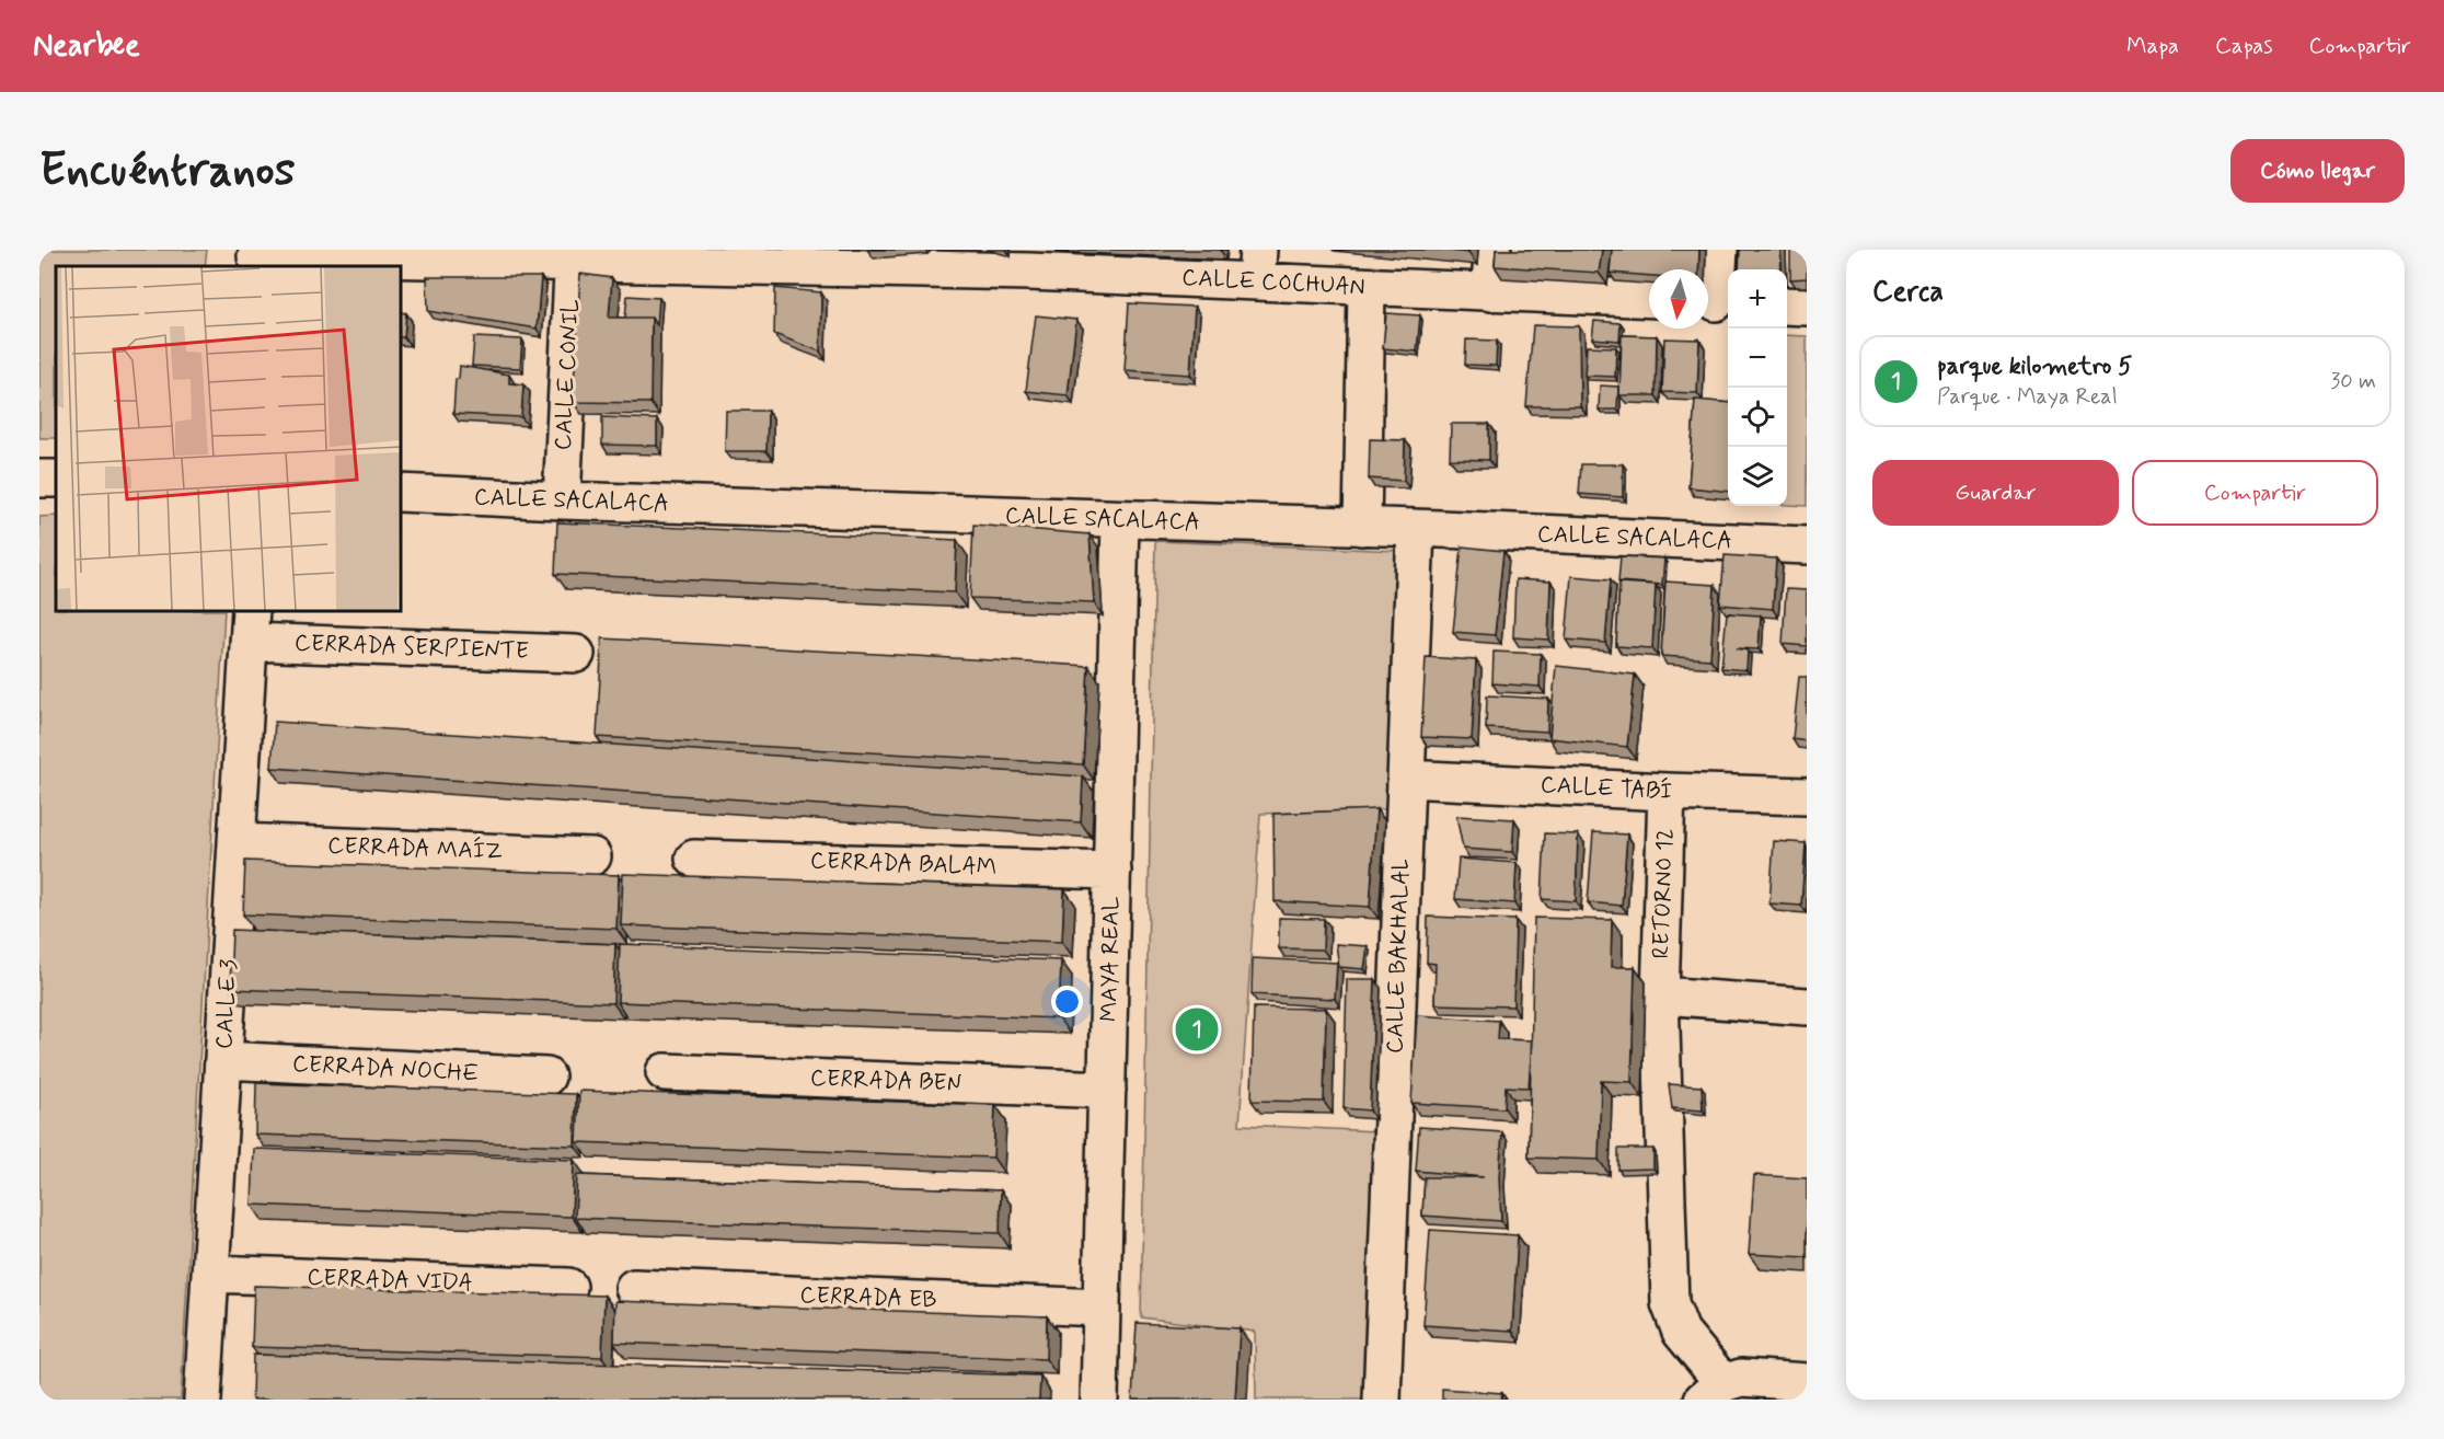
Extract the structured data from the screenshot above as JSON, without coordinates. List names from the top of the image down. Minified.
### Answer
{"streets":{"street":["CALLE COCHUAN","CALLE CONIL","CALLE SACALACA","CERRADA SERPIENTE","CALLE TABÍ","CERRADA MAÍZ","CERRADA BALAM","RETORNO 12","CALLE BAKHALAL","MAYA REAL","CALLE 3","CERRADA NOCHE","CERRADA BEN","CERRADA VIDA","CERRADA EB"]},"crossings":[["CALLE COCHUAN","CALLE CONIL"],["CALLE CONIL","CALLE SACALACA"],["CALLE SACALACA","CALLE BAKHALAL"],["CALLE SACALACA","MAYA REAL"],["CERRADA SERPIENTE","CALLE 3"],["CALLE TABÍ","RETORNO 12"],["CALLE TABÍ","CALLE BAKHALAL"],["CERRADA MAÍZ","CALLE 3"],["CERRADA BALAM","MAYA REAL"],["MAYA REAL","CERRADA BEN"],["MAYA REAL","CERRADA EB"],["CALLE 3","CERRADA NOCHE"],["CALLE 3","CERRADA VIDA"]],"north":"bottom","page":{"header":"Nearbee","nav":["Mapa","Capas","Compartir"],"buttons":["Cómo llegar",["Guardar","Compartir"]],"title":"Encuéntranos","heading":"Cerca","map_buttons":["+","−"],"list":[{"mark":"1","name":"parque kilometro 5","note":"Parque · Maya Real","value":"30 m"}],"pins":"1"}}
